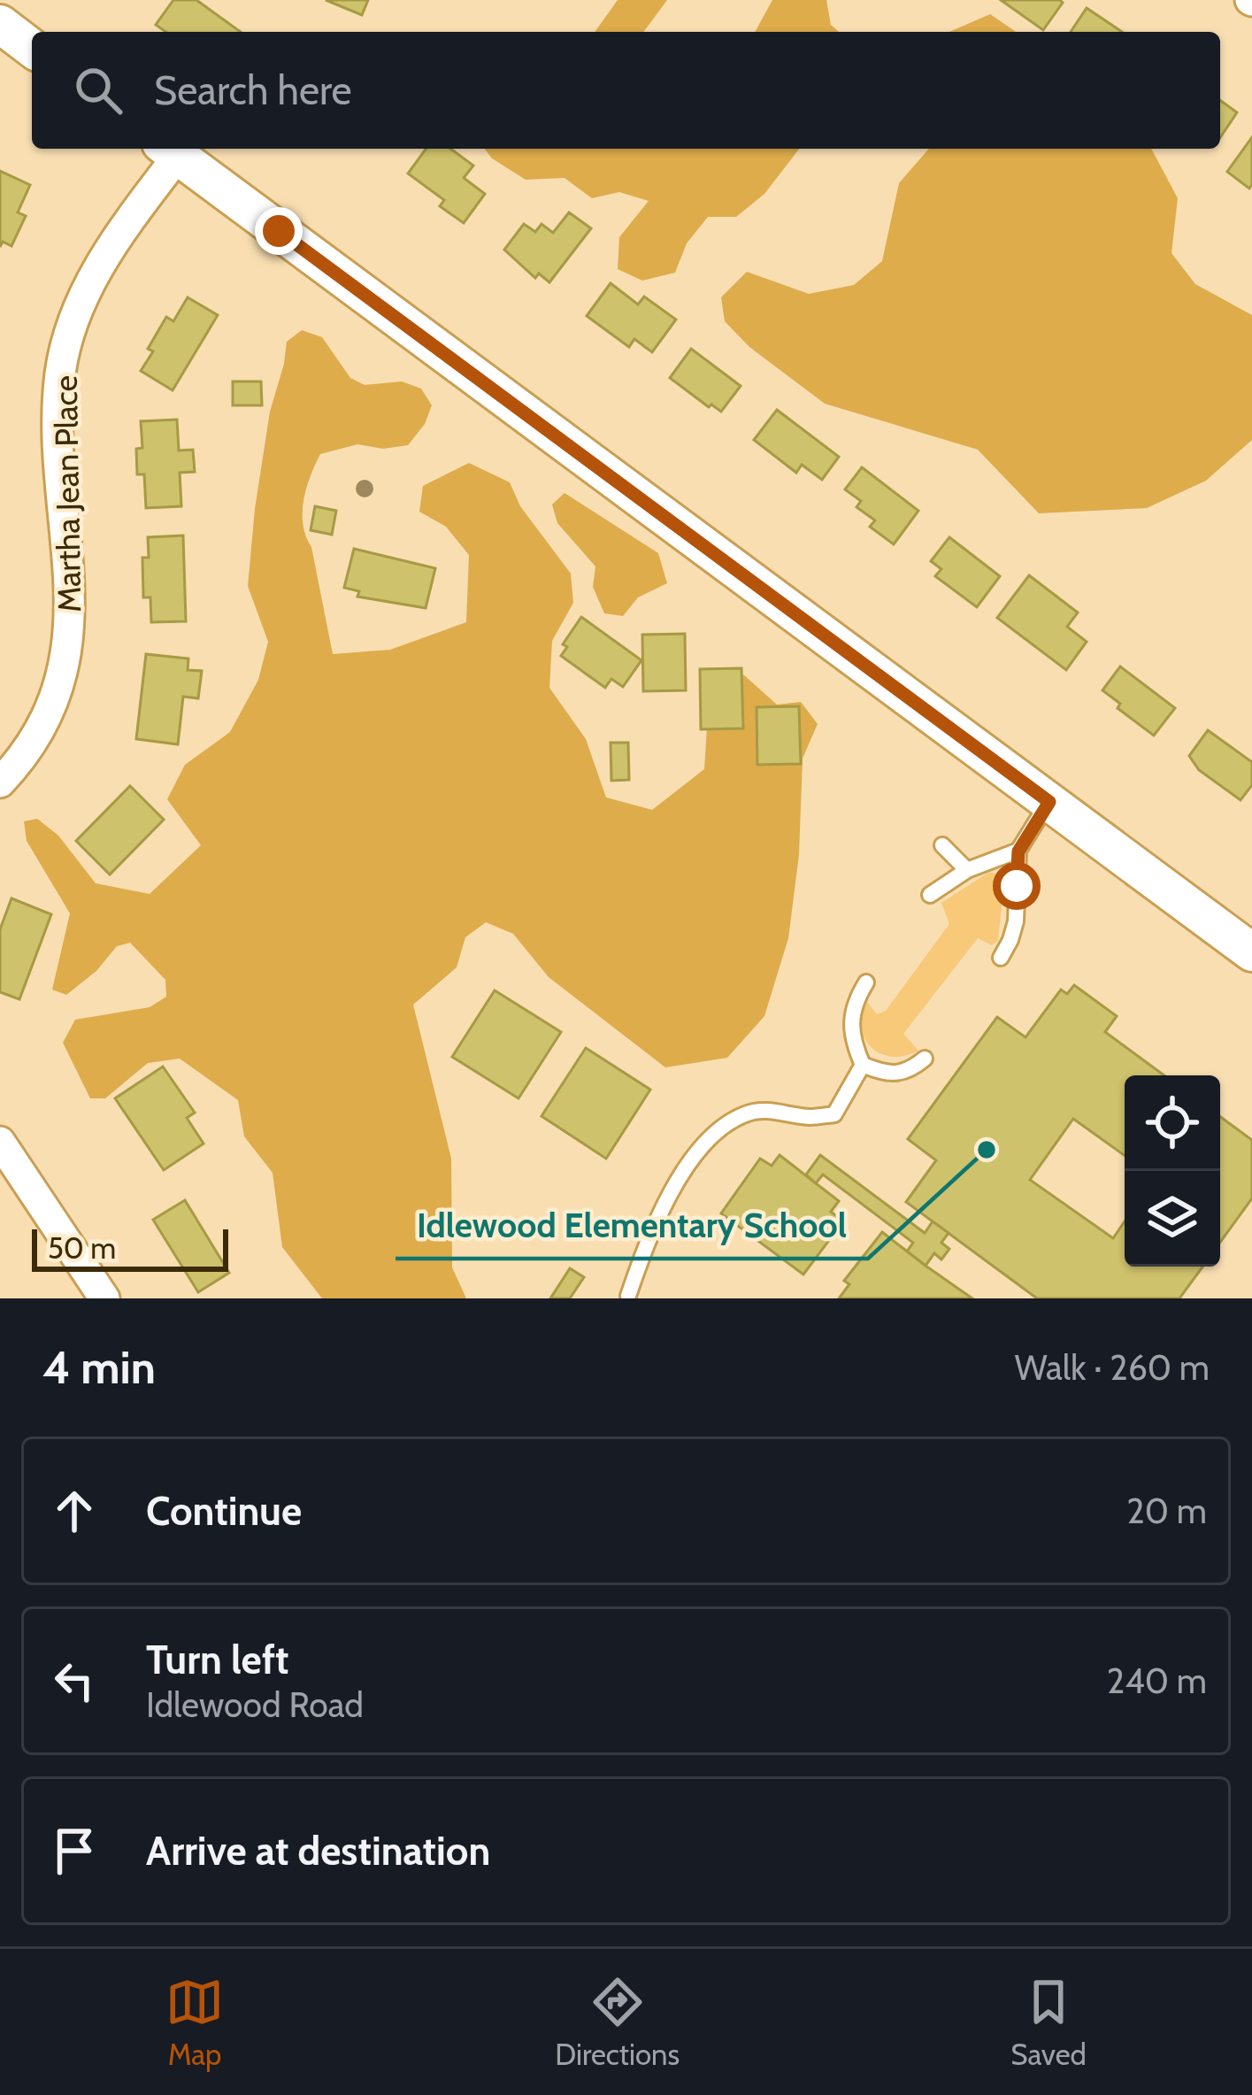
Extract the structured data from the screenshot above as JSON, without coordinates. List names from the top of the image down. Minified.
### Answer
{"streets":{"street":["Martha Jean Place"]},"places":["Idlewood Elementary School"],"scale_bar":"50 m","page":{"search":"Search here","scale":"50 m","heading":["4 min","Walk · 260 m"],"list":[["Continue","20 m"],["Turn left","Idlewood Road","240 m"],"Arrive at destination"],"nav":["Map","Directions","Saved"]}}
